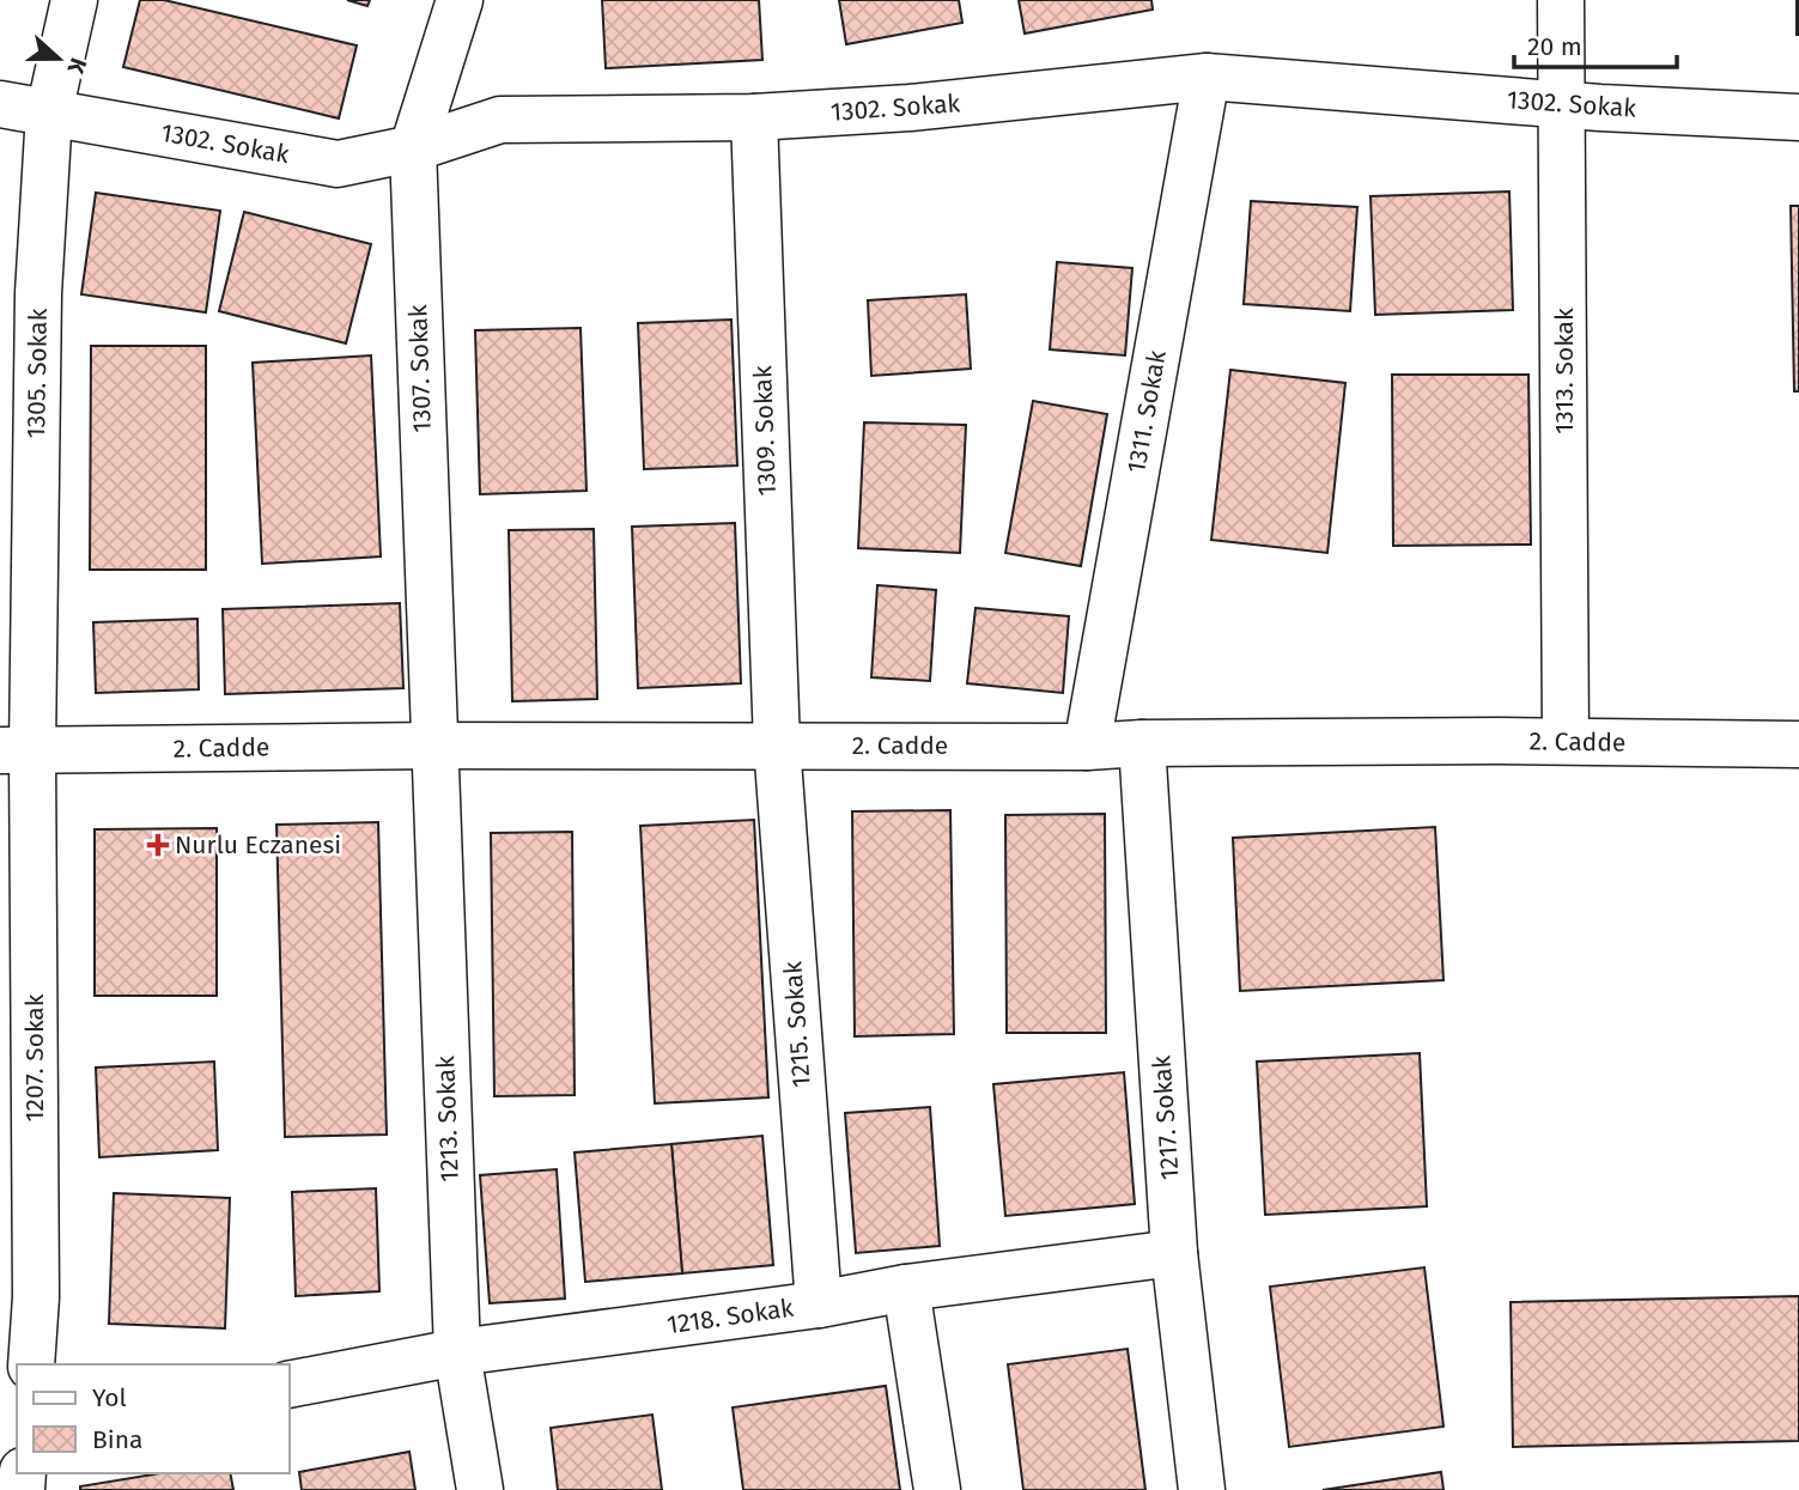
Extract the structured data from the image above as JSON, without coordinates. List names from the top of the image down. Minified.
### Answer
{"streets":{"street":["1302. Sokak","1307. Sokak","1313. Sokak","1305. Sokak","1311. Sokak","1309. Sokak","2. Cadde","1215. Sokak","1207. Sokak","1217. Sokak","1213. Sokak","1218. Sokak"]},"crossings":[["1302. Sokak","1307. Sokak"],["1302. Sokak","1313. Sokak"],["1302. Sokak","1305. Sokak"],["1302. Sokak","1311. Sokak"],["1302. Sokak","1309. Sokak"],["1307. Sokak","2. Cadde"],["1307. Sokak","1213. Sokak"],["1313. Sokak","2. Cadde"],["1305. Sokak","2. Cadde"],["1305. Sokak","1207. Sokak"],["1311. Sokak","2. Cadde"],["1309. Sokak","2. Cadde"],["1309. Sokak","1215. Sokak"],["2. Cadde","1215. Sokak"],["2. Cadde","1207. Sokak"],["2. Cadde","1217. Sokak"],["2. Cadde","1213. Sokak"],["1215. Sokak","1218. Sokak"],["1217. Sokak","1218. Sokak"],["1213. Sokak","1218. Sokak"]],"places":{"health":["Nurlu Eczanesi"]},"legend":["Yol","Bina"],"scale_bar":"20 m","north":"right"}
